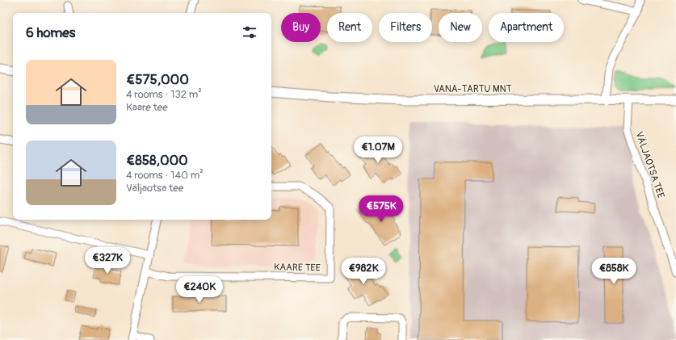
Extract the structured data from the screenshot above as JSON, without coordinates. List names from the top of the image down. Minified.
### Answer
{"streets":{"street":["VANA-TARTU MNT","VÄLJAOTSA TEE","KAARE TEE"]},"crossings":[["VANA-TARTU MNT","VÄLJAOTSA TEE"]],"page":{"chip":["Buy","Rent","Filters","New","Apartment"],"heading":"6 homes","list":[{"name":"€575,000","note":"4 rooms · 132 m² · Kaare tee"},{"name":"€858,000","note":"4 rooms · 140 m² · Väljaotsa tee"}],"price":["€1.07M","€575K","€327K","€982K","€858K","€240K"]}}
